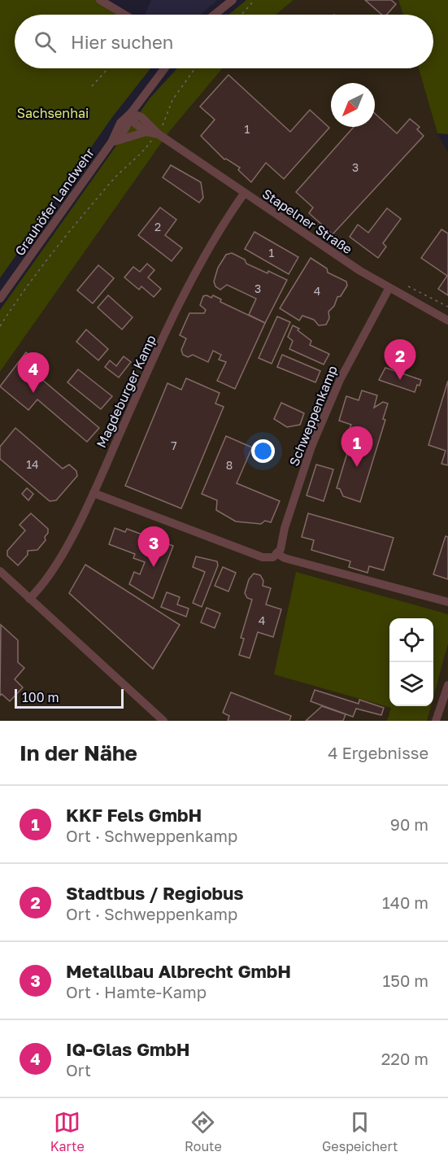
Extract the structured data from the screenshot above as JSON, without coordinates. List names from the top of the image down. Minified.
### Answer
{"streets":{"street":["Grauhöfer Landwehr","Stapelner Straße","Magdeburger Kamp","Schweppenkamp"]},"crossings":[["Grauhöfer Landwehr","Stapelner Straße"],["Stapelner Straße","Magdeburger Kamp"],["Stapelner Straße","Schweppenkamp"]],"parks":["Sachsenhai"],"house_numbers":["1","3","2","1","3","4","7","14","8","4"],"scale_bar":"100 m","north":"bottom left","page":{"search":"Hier suchen","pins":["2","4","1","3"],"scale":"100 m","heading":["In der Nähe","4 Ergebnisse"],"list":[{"mark":"1","name":"KKF Fels GmbH","note":"Ort · Schweppenkamp","value":"90 m"},{"mark":"2","name":"Stadtbus / Regiobus","note":"Ort · Schweppenkamp","value":"140 m"},{"mark":"3","name":"Metallbau Albrecht GmbH","note":"Ort · Hamte-Kamp","value":"150 m"},{"mark":"4","name":"IQ-Glas GmbH","note":"Ort","value":"220 m"}],"nav":["Karte","Route","Gespeichert"]}}
